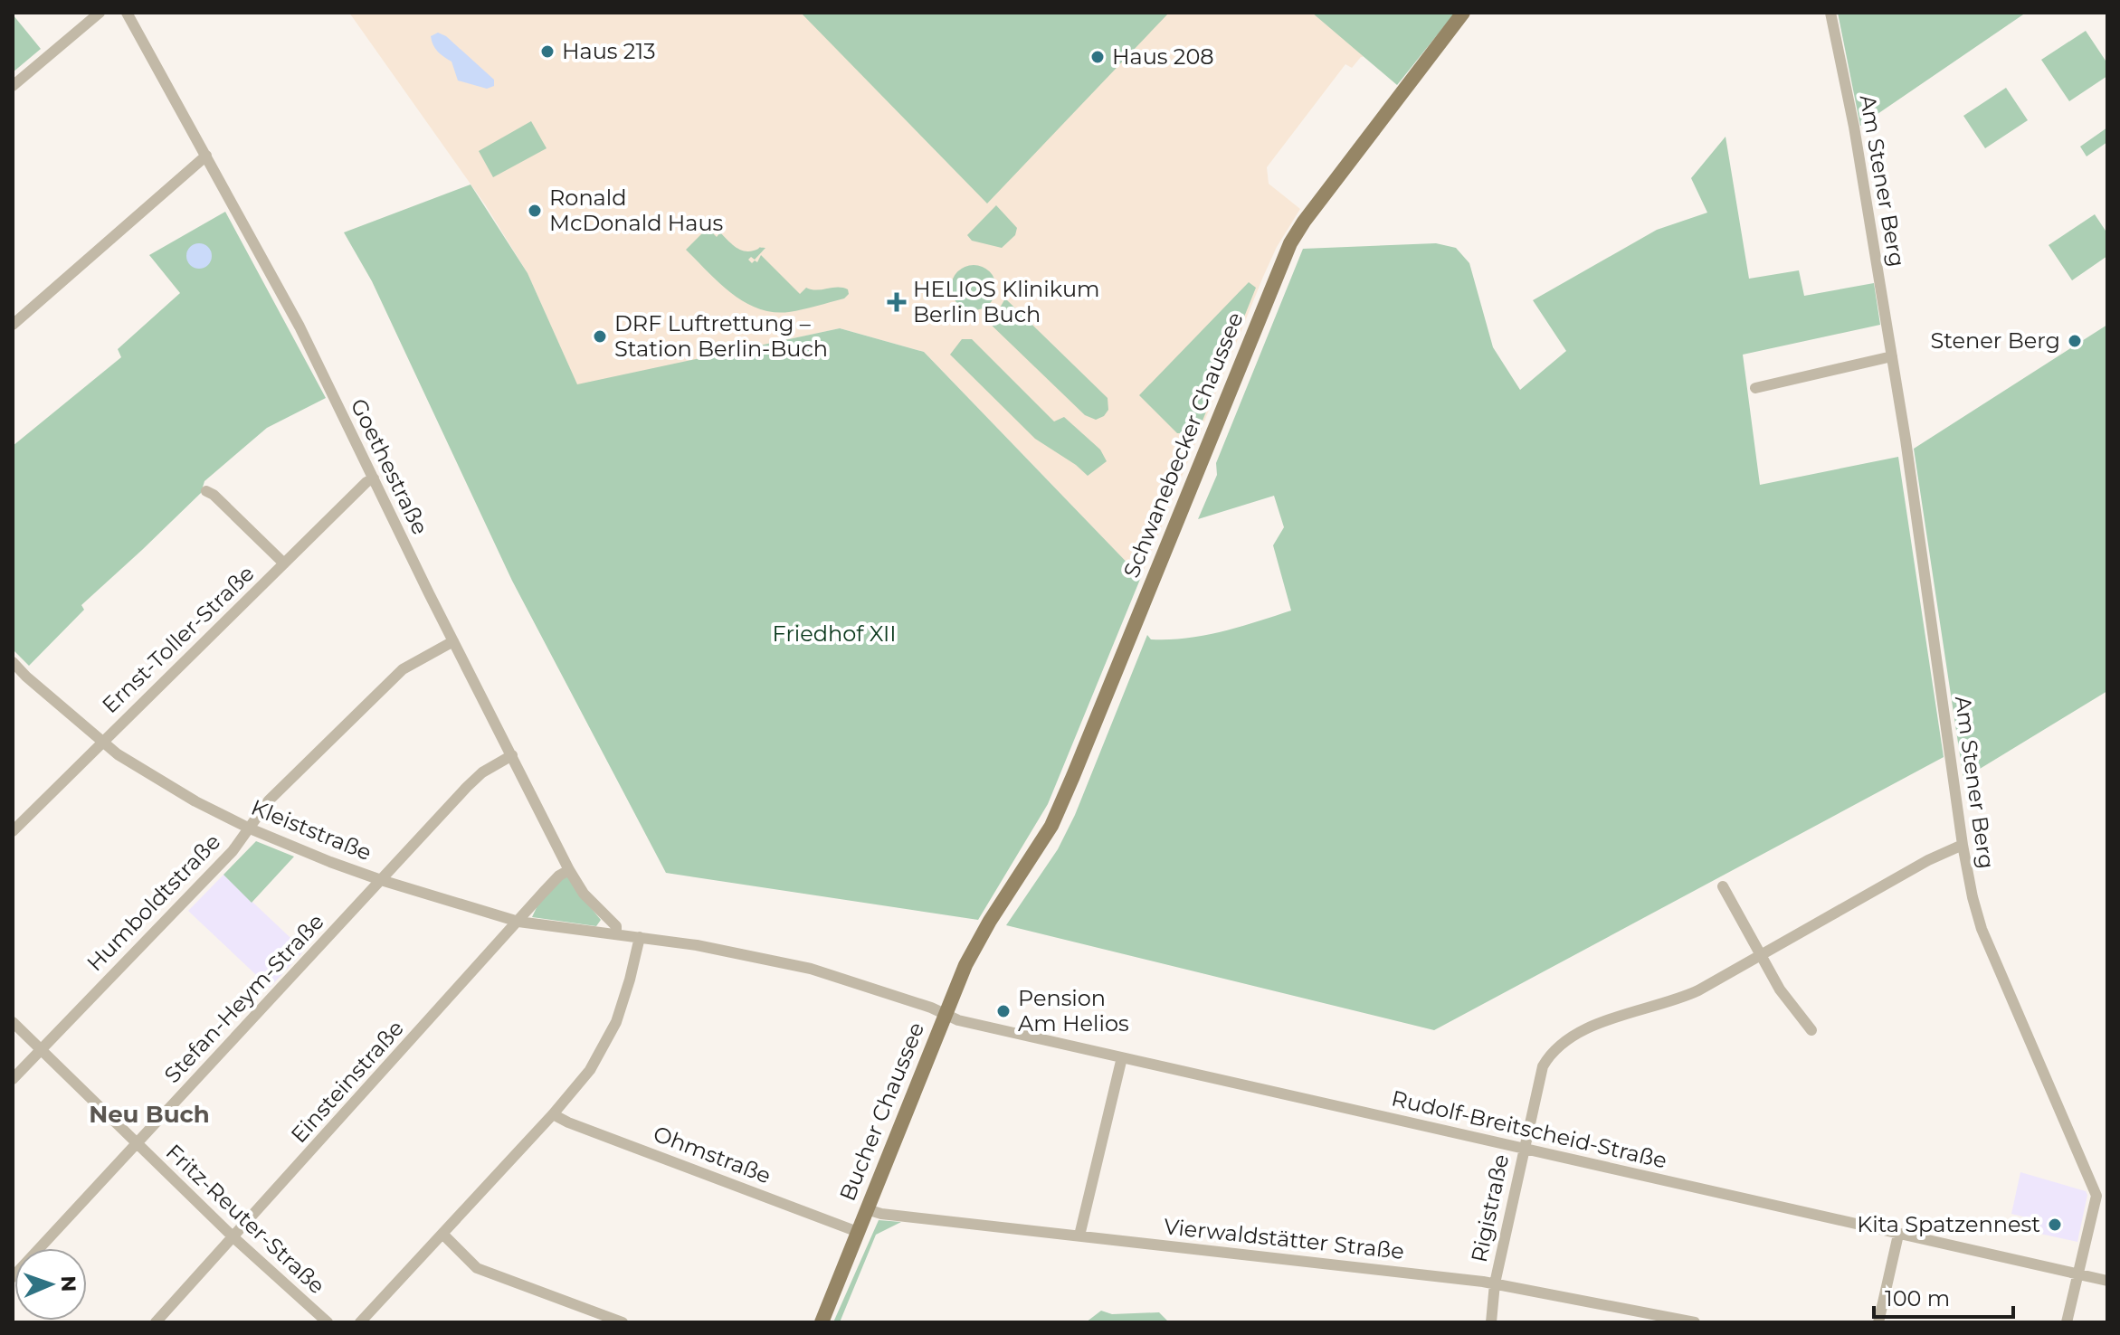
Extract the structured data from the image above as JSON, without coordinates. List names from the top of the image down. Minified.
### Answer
{"streets":{"main road":["Schwanebecker Chaussee","Bucher Chaussee"],"street":["Am Stener Berg","Goethestraße","Ernst-Toller-Straße","Kleiststraße","Humboldtstraße","Stefan-Heym-Straße","Einsteinstraße","Rudolf-Breitscheid-Straße","Ohmstraße","Rigistraße","Fritz-Reuter-Straße","Vierwaldstätter Straße"]},"crossings":[["Am Stener Berg","Rudolf-Breitscheid-Straße"],["Schwanebecker Chaussee","Bucher Chaussee"],["Goethestraße","Ernst-Toller-Straße"],["Goethestraße","Kleiststraße"],["Goethestraße","Humboldtstraße"],["Goethestraße","Stefan-Heym-Straße"],["Goethestraße","Einsteinstraße"],["Ernst-Toller-Straße","Kleiststraße"],["Kleiststraße","Humboldtstraße"],["Kleiststraße","Stefan-Heym-Straße"],["Kleiststraße","Einsteinstraße"],["Kleiststraße","Bucher Chaussee"],["Kleiststraße","Rudolf-Breitscheid-Straße"],["Humboldtstraße","Fritz-Reuter-Straße"],["Stefan-Heym-Straße","Fritz-Reuter-Straße"],["Einsteinstraße","Fritz-Reuter-Straße"],["Bucher Chaussee","Rudolf-Breitscheid-Straße"],["Bucher Chaussee","Ohmstraße"],["Bucher Chaussee","Vierwaldstätter Straße"],["Rudolf-Breitscheid-Straße","Rigistraße"],["Rigistraße","Vierwaldstätter Straße"]],"districts":["Neu Buch"],"parks":["Friedhof XII"],"places":{"other":["Haus 213","Haus 208","Ronald McDonald Haus","DRF Luftrettung – Station Berlin-Buch","Stener Berg","Pension Am Helios","Kita Spatzennest"],"health":["HELIOS Klinikum Berlin Buch"]},"scale_bar":"100 m","north":"right"}
